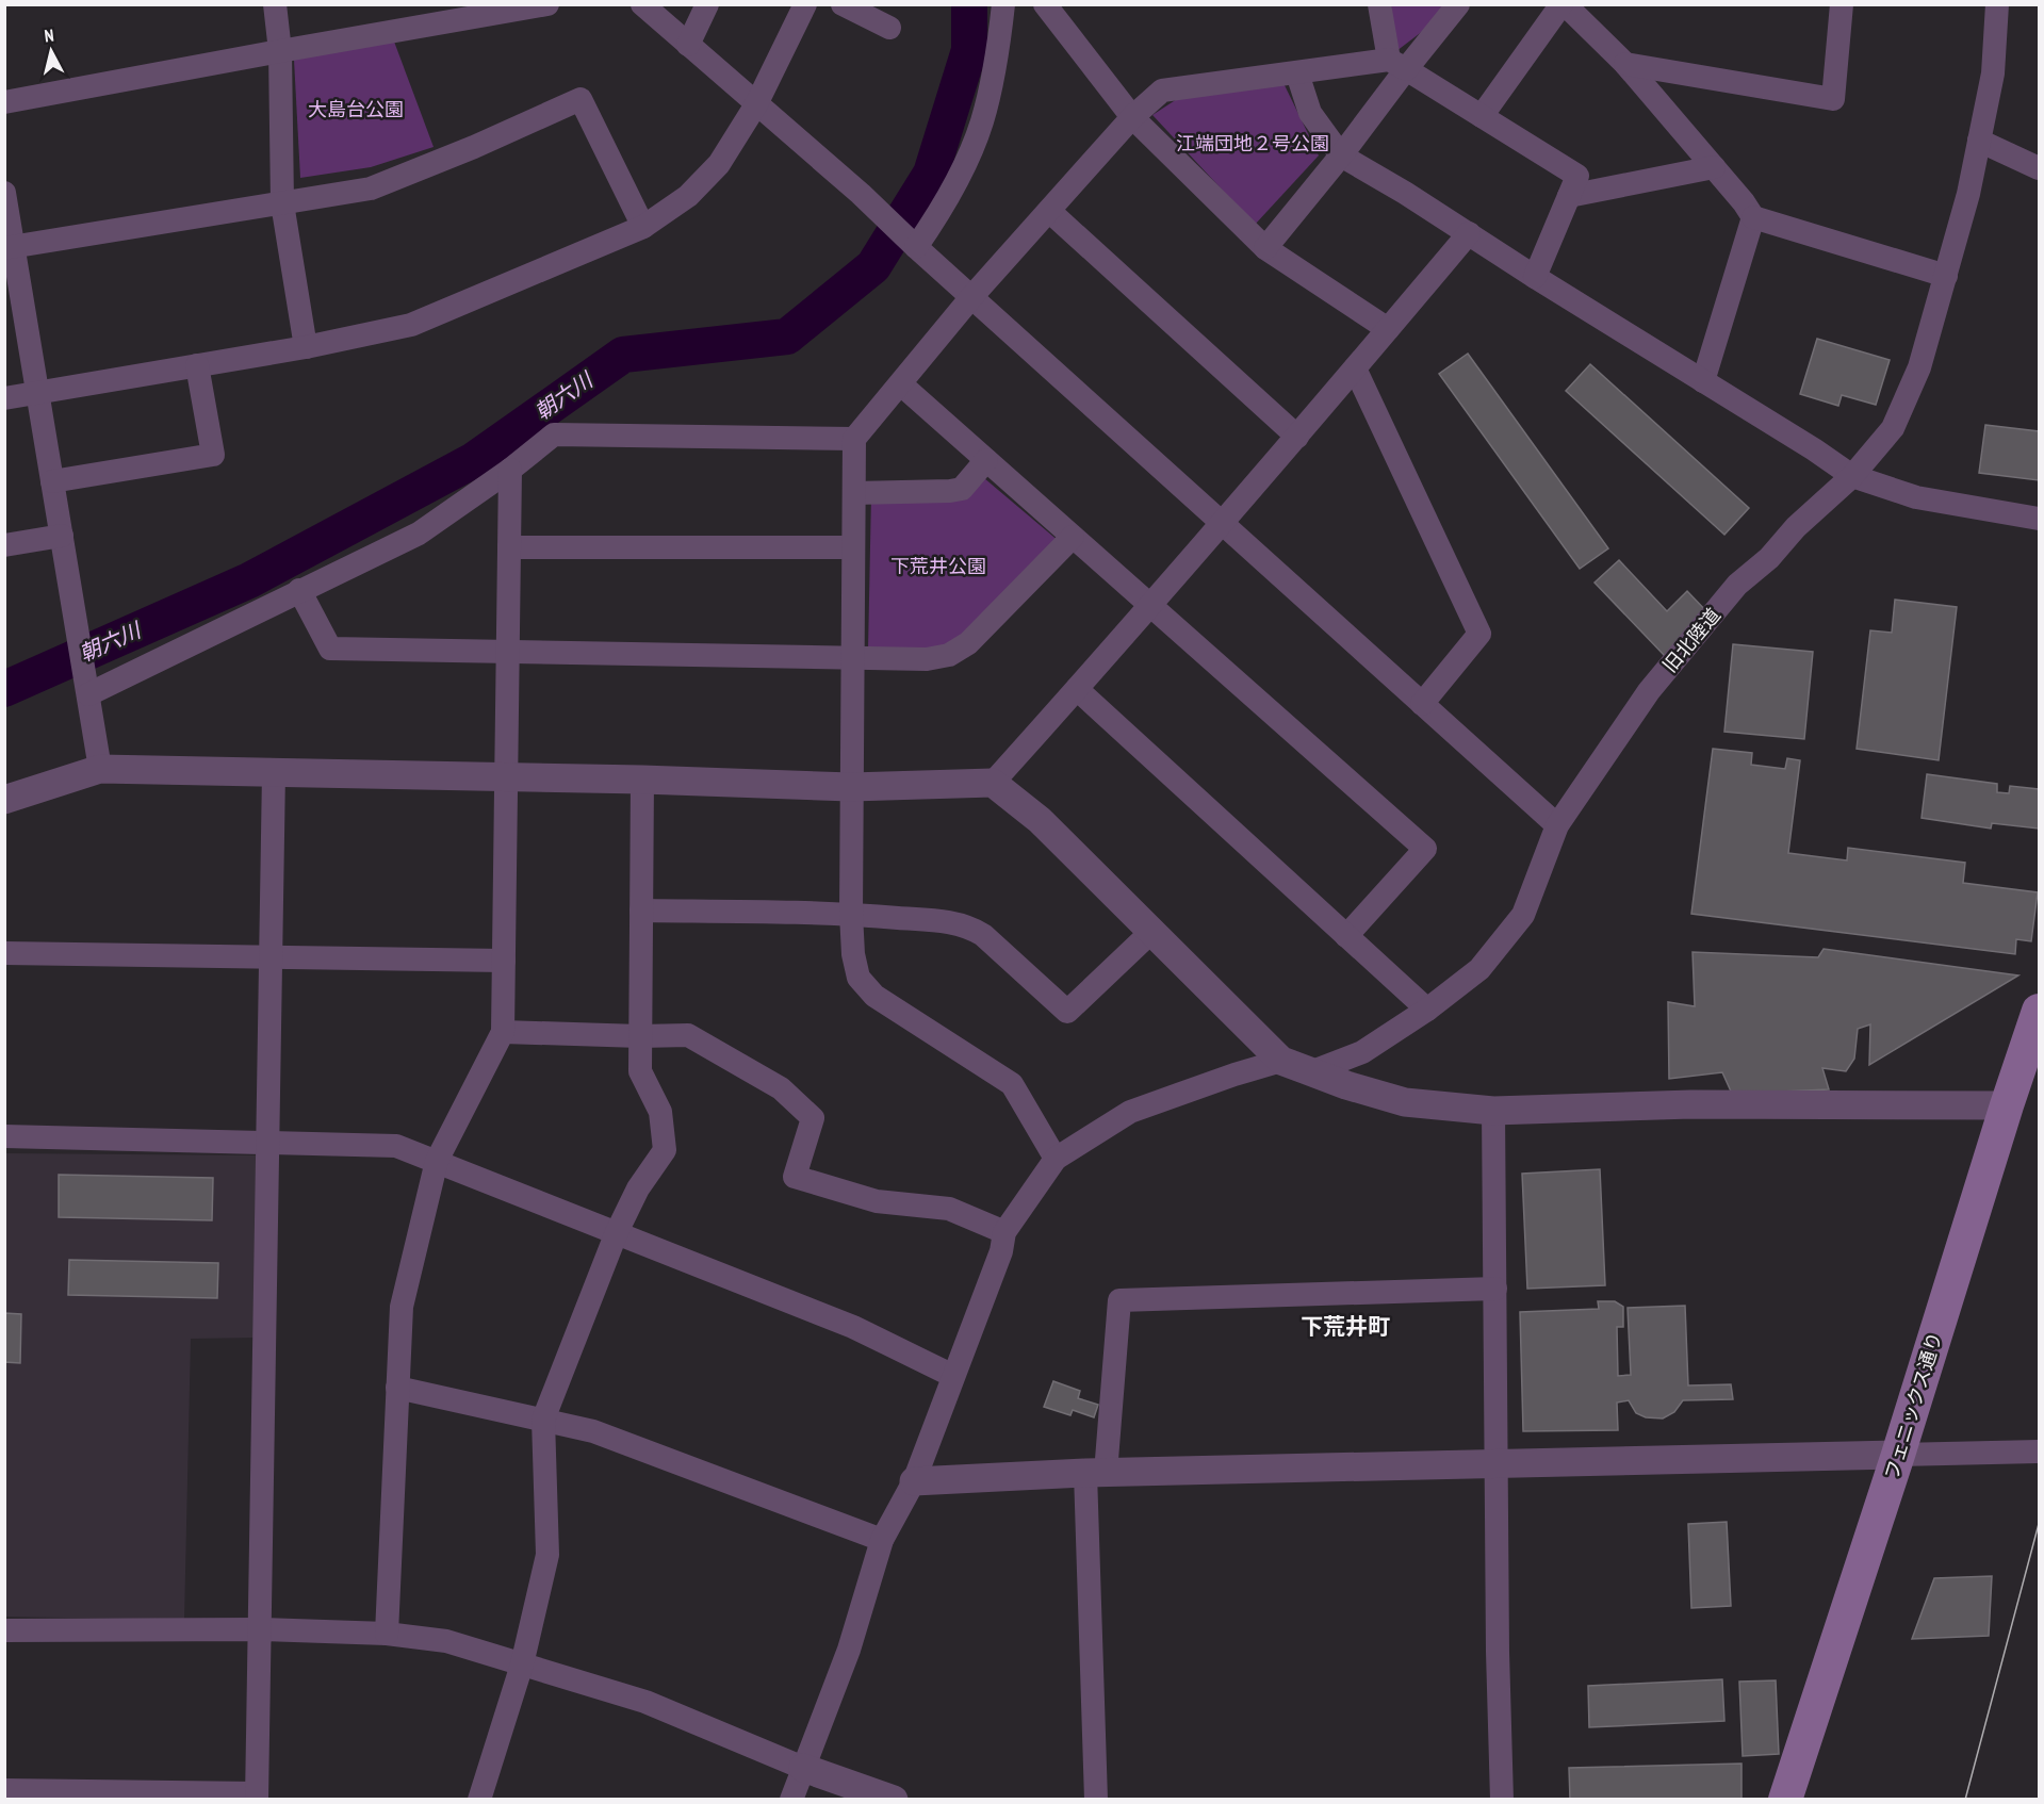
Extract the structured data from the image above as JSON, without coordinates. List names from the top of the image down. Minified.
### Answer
{"streets":{"main road":["フェニックス通り"],"street":["旧北陸道"]},"districts":["下荒井町"],"water":["朝六川"],"parks":["大島台公園","江端団地２号公園","下荒井公園"],"north":"top"}
